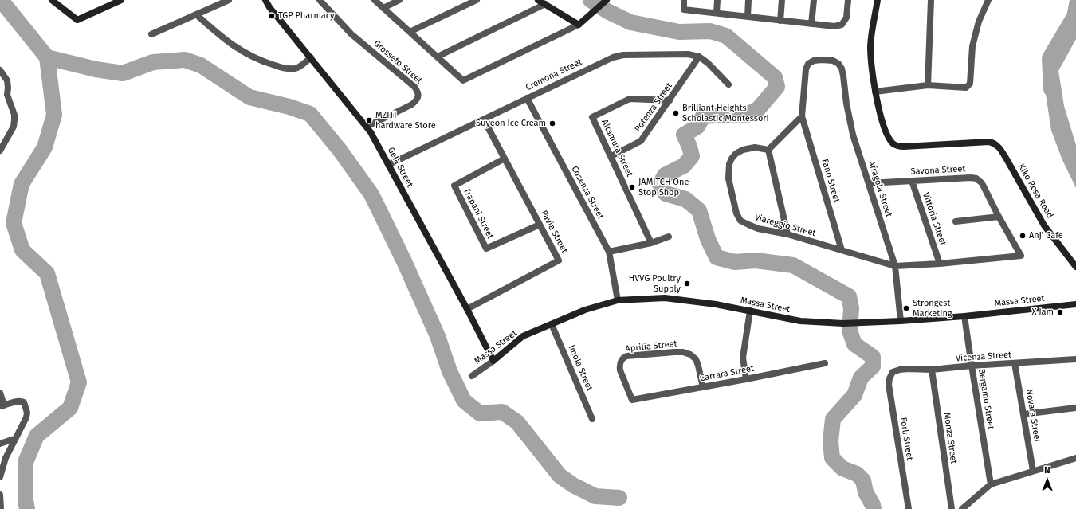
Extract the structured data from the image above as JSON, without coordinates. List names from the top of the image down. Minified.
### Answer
{"streets":{"street":["Grosseto Street","Cremona Street","Potenza Street","Altamura Street","Gela Street","Savona Street","Fano Street","Afragola Street","Kiko Rosa Road","Cosenza Street","Trapani Street","Vittoria Street","Viareggio Street","Pavia Street","Massa Street","Aprilia Street","Vicenza Street","Imola Street","Carrara Street","Bergamo Street","Novara Street","Monza Street","Forli Street"]},"crossings":[["Grosseto Street","Gela Street"],["Cremona Street","Potenza Street"],["Cremona Street","Gela Street"],["Cremona Street","Cosenza Street"],["Cremona Street","Pavia Street"],["Potenza Street","Altamura Street"],["Gela Street","Pavia Street"],["Gela Street","Massa Street"],["Savona Street","Afragola Street"],["Savona Street","Vittoria Street"],["Savona Street","Viareggio Street"],["Fano Street","Afragola Street"],["Fano Street","Viareggio Street"],["Afragola Street","Viareggio Street"],["Afragola Street","Massa Street"],["Cosenza Street","Massa Street"],["Trapani Street","Pavia Street"],["Vittoria Street","Viareggio Street"],["Massa Street","Imola Street"],["Massa Street","Bergamo Street"],["Aprilia Street","Carrara Street"],["Vicenza Street","Bergamo Street"],["Vicenza Street","Novara Street"],["Vicenza Street","Monza Street"],["Vicenza Street","Forli Street"]],"places":["TGP Pharmacy","Brilliant Heights Scholastic Montessori","MZITI hardware Store","Suyeon Ice Cream","JAMITCH One Stop Shop","Anj' Cafe","HVVG Poultry Supply","Strongest Marketing","X Jam"],"north":"top"}
